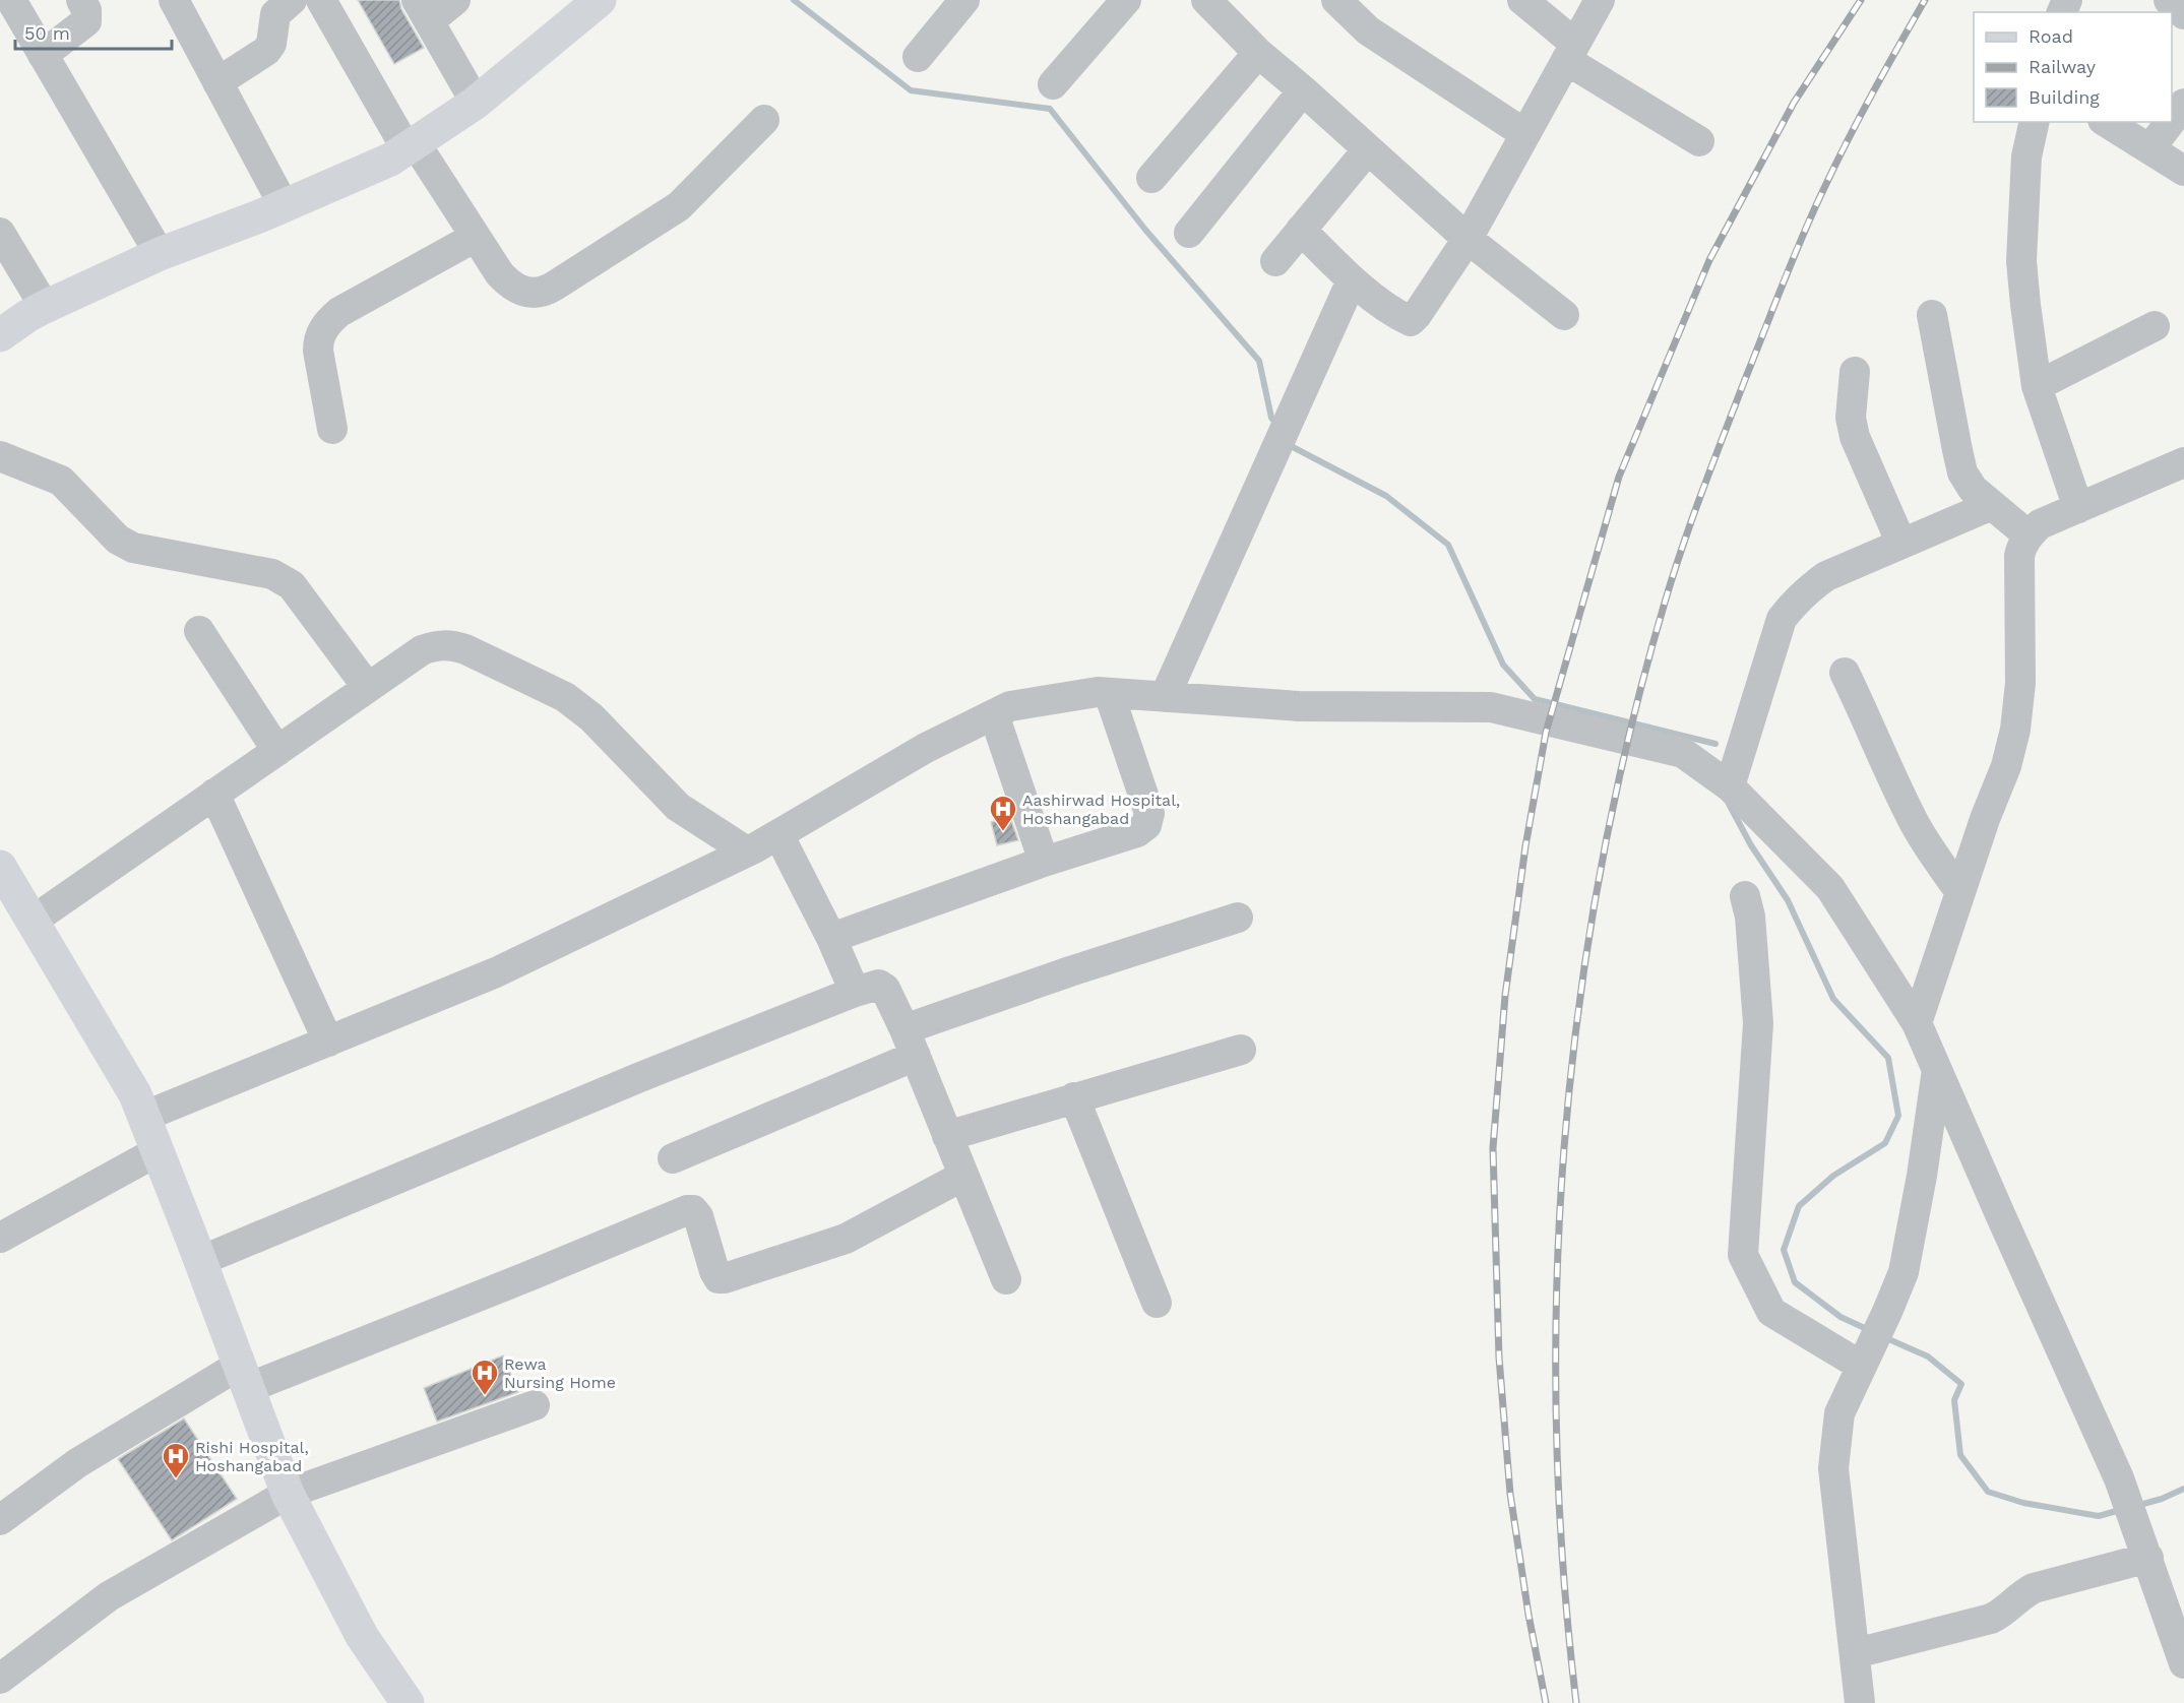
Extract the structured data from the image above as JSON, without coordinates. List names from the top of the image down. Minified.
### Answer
{"places":{"hospital":["Aashirwad Hospital, Hoshangabad","Rewa Nursing Home","Rishi Hospital, Hoshangabad"]},"legend":["Road","Railway","Building"],"scale_bar":"50 m"}
